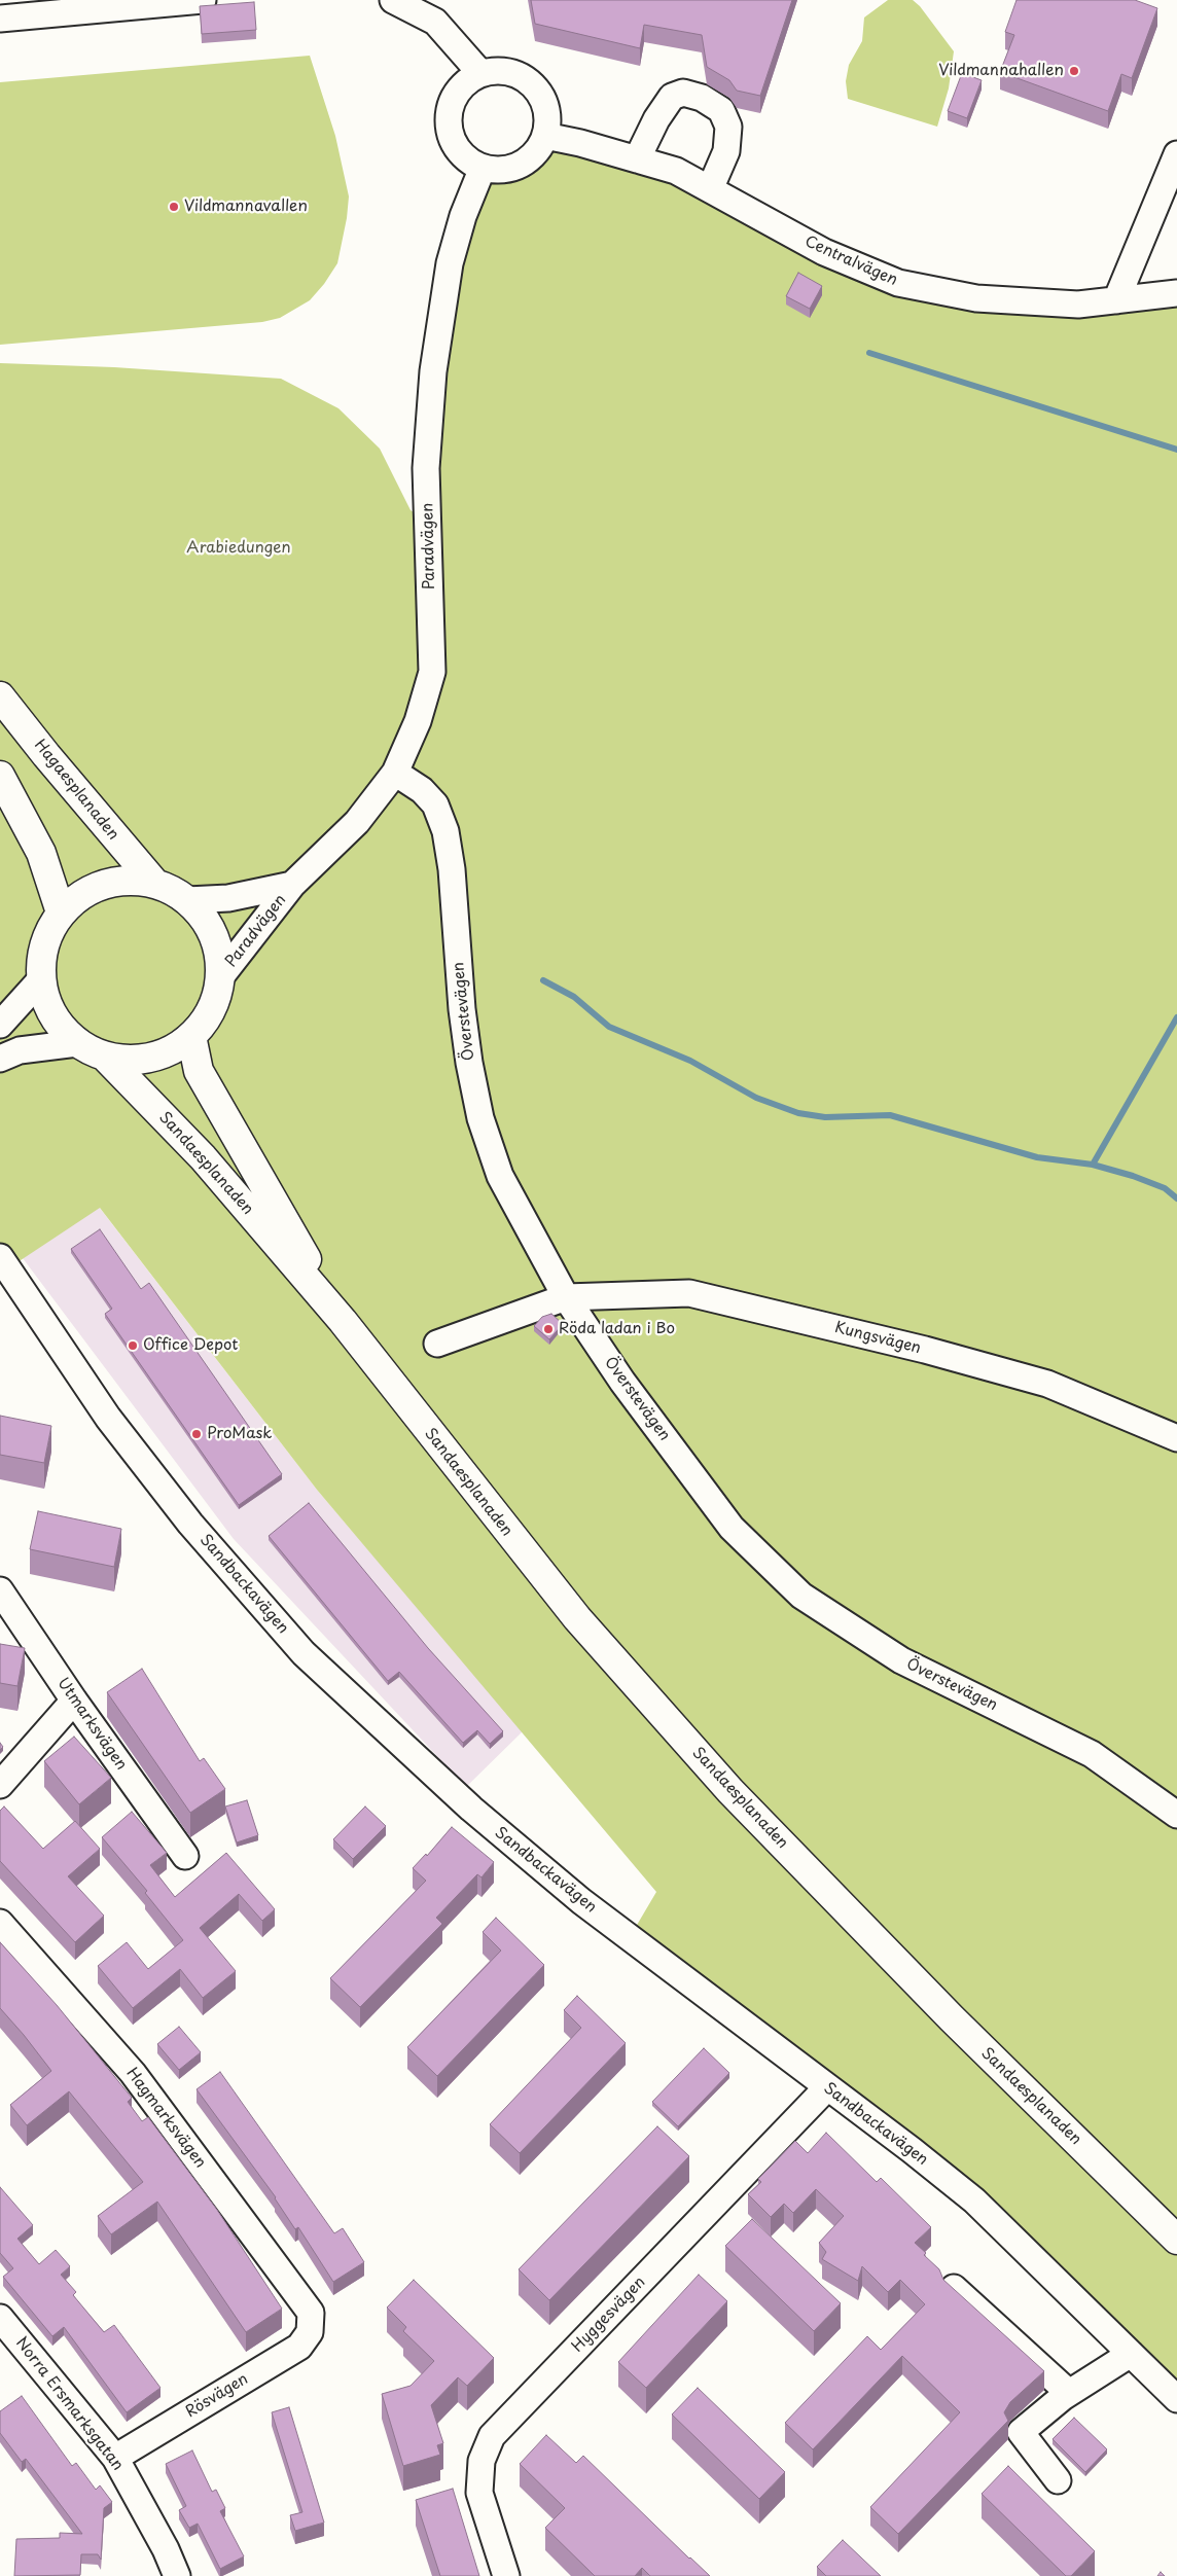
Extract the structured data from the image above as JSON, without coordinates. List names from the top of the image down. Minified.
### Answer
{"streets":{"main road":["Hagaesplanaden","Sandaesplanaden"],"street":["Centralvägen","Paradvägen","Överstevägen","Kungsvägen","Sandbackavägen","Utmarksvägen","Hagmarksvägen","Hyggesvägen","Rösvägen","Norra Ersmarksgatan"]},"crossings":[["Centralvägen","Paradvägen"],["Paradvägen","Hagaesplanaden"],["Paradvägen","Överstevägen"],["Paradvägen","Sandaesplanaden"],["Hagaesplanaden","Sandaesplanaden"],["Överstevägen","Kungsvägen"],["Sandbackavägen","Hyggesvägen"],["Hagmarksvägen","Rösvägen"],["Rösvägen","Norra Ersmarksgatan"]],"parks":["Arabiedungen"],"places":["Vildmannahallen","Vildmannavallen","Röda ladan i Bo","Office Depot","ProMask"]}
